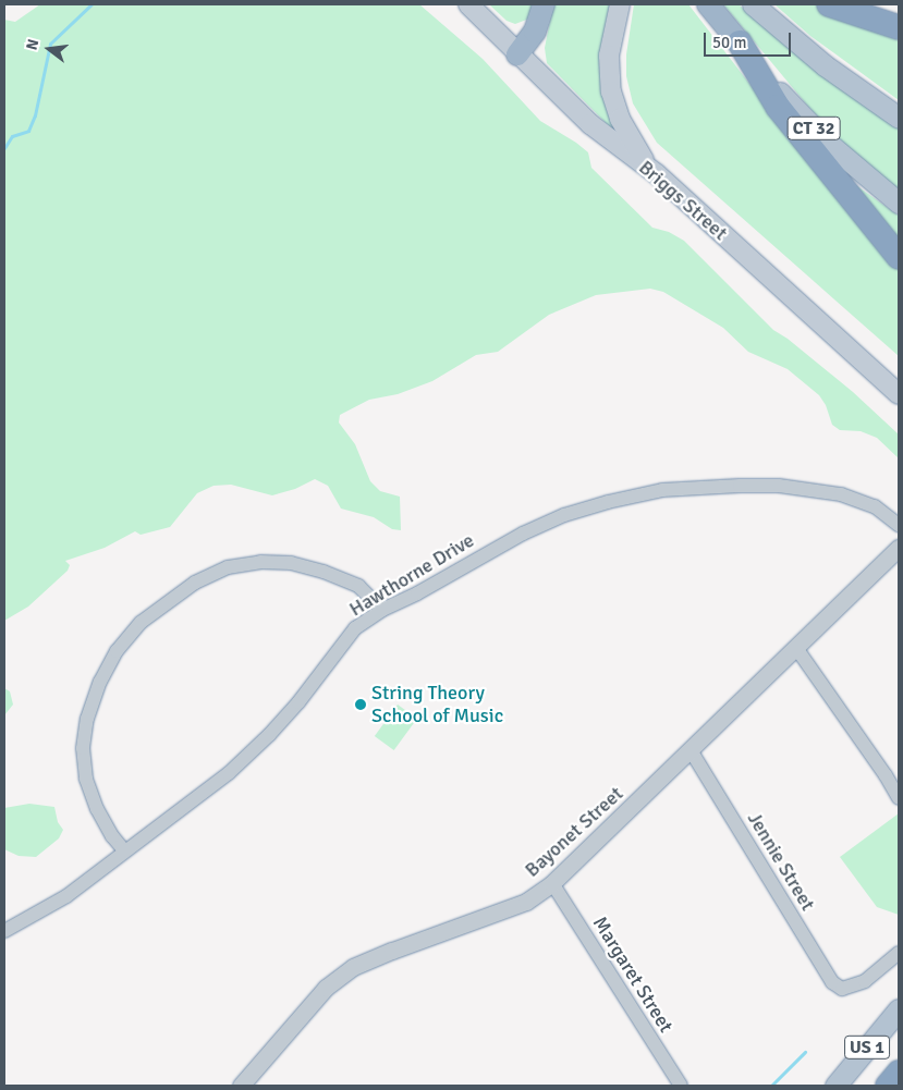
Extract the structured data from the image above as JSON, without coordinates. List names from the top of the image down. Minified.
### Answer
{"streets":{"highway":["CT 32"],"main road":["Briggs Street","US 1"],"street":["Hawthorne Drive","Bayonet Street","Jennie Street","Margaret Street"]},"crossings":[["Bayonet Street","Jennie Street"],["Bayonet Street","Margaret Street"]],"places":["String Theory School of Music"],"scale_bar":"50 m","north":"left"}
